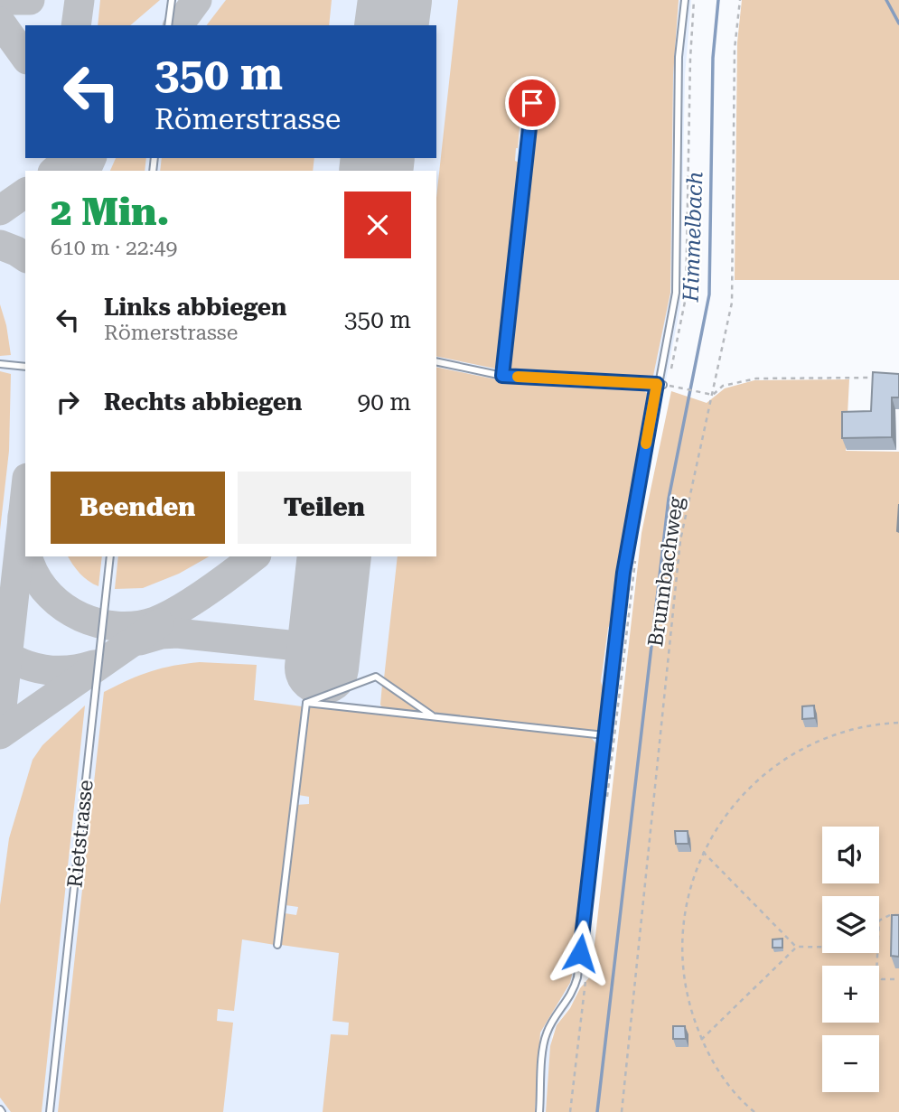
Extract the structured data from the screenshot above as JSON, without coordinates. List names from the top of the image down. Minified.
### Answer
{"streets":{"lane":["Rietstrasse"],"path":["Brunnbachweg"]},"water":["Himmelbach"],"page":{"turn":["350 m","Römerstrasse"],"heading":["2 Min.","610 m · 22:49"],"list":[{"name":"Links abbiegen","note":"Römerstrasse","value":"350 m"},{"name":"Rechts abbiegen","value":"90 m"}],"buttons":["Beenden","Teilen"],"map_buttons":["+","−"]}}
